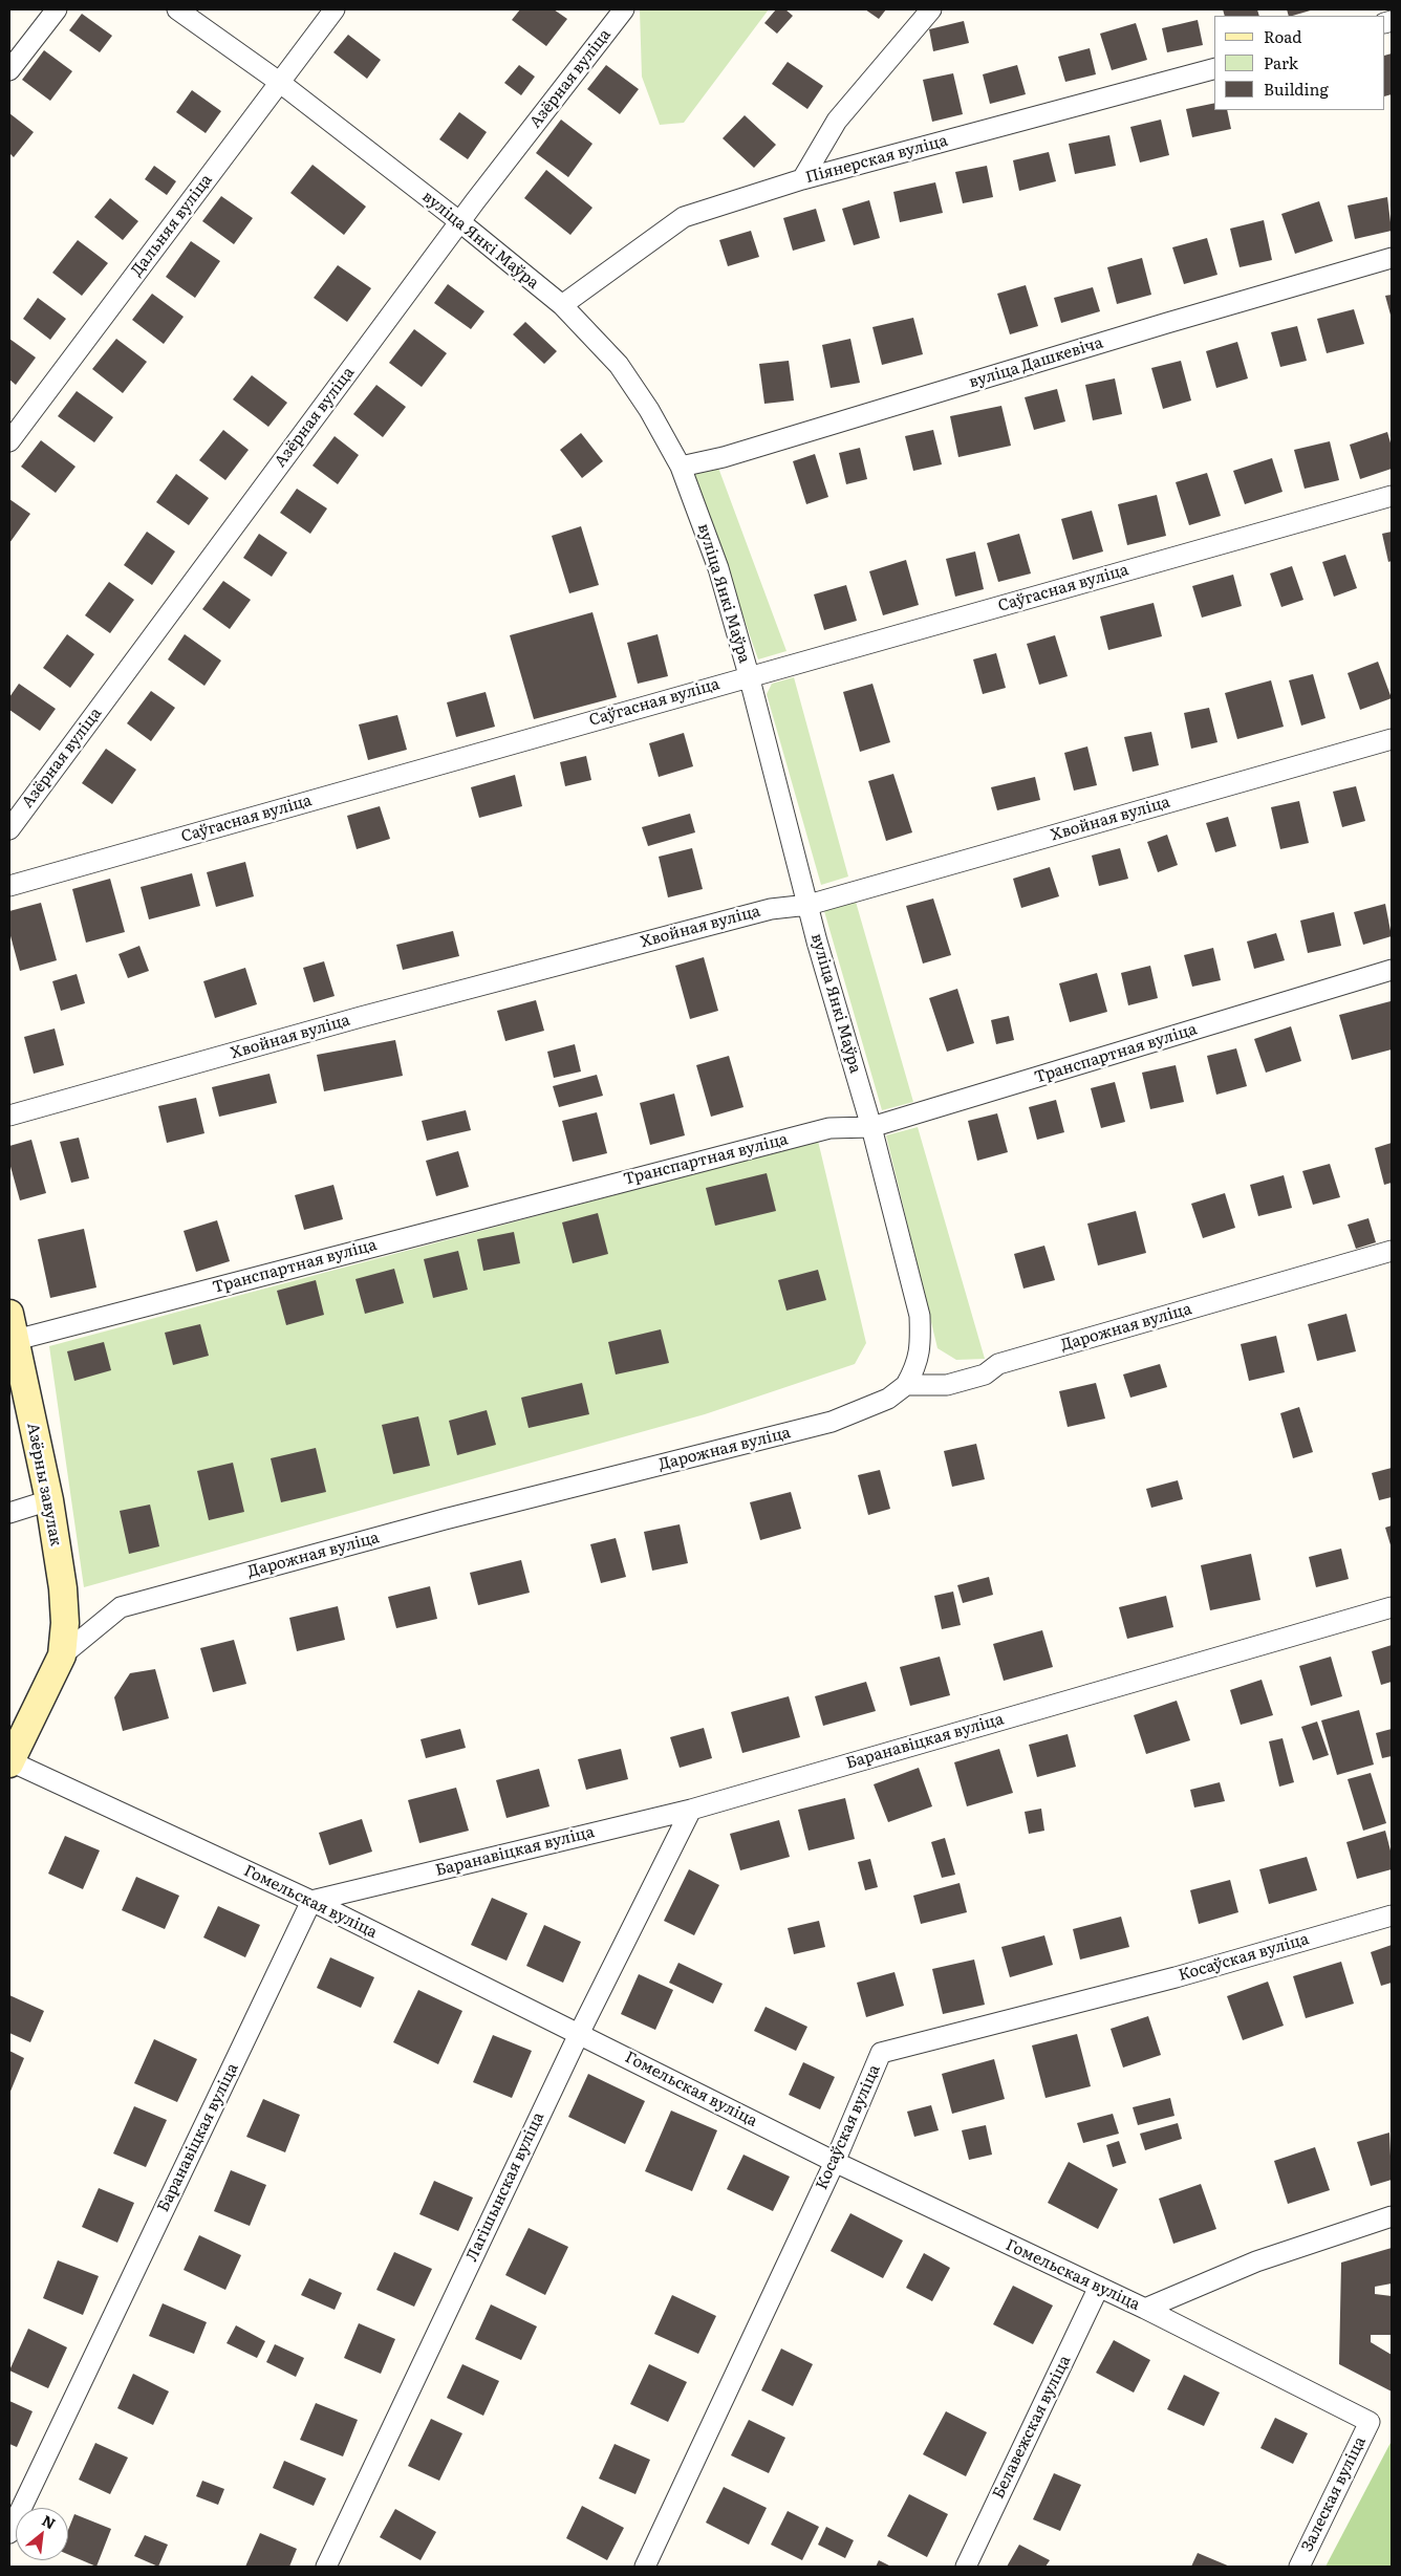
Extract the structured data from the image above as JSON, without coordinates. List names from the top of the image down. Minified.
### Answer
{"streets":{"street":["Азёрная вуліца","Піянерская вуліца","Дальняя вуліца","вуліца Янкі Маўра","вуліца Дашкевіча","Саўгасная вуліца","Хвойная вуліца","Транспартная вуліца","Дарожная вуліца","Азёрны завулак","Баранавіцкая вуліца","Гомельская вуліца","Косаўская вуліца","Лагішынская вуліца","Белавежская вуліца","Залеская вуліца"]},"crossings":[["Азёрная вуліца","вуліца Янкі Маўра"],["Піянерская вуліца","вуліца Янкі Маўра"],["Дальняя вуліца","вуліца Янкі Маўра"],["вуліца Янкі Маўра","вуліца Дашкевіча"],["вуліца Янкі Маўра","Саўгасная вуліца"],["вуліца Янкі Маўра","Хвойная вуліца"],["вуліца Янкі Маўра","Транспартная вуліца"],["вуліца Янкі Маўра","Дарожная вуліца"],["Транспартная вуліца","Азёрны завулак"],["Дарожная вуліца","Азёрны завулак"],["Баранавіцкая вуліца","Гомельская вуліца"],["Баранавіцкая вуліца","Лагішынская вуліца"],["Гомельская вуліца","Косаўская вуліца"],["Гомельская вуліца","Лагішынская вуліца"],["Гомельская вуліца","Белавежская вуліца"],["Гомельская вуліца","Залеская вуліца"]],"legend":["Road","Park","Building"],"north":"top right"}
